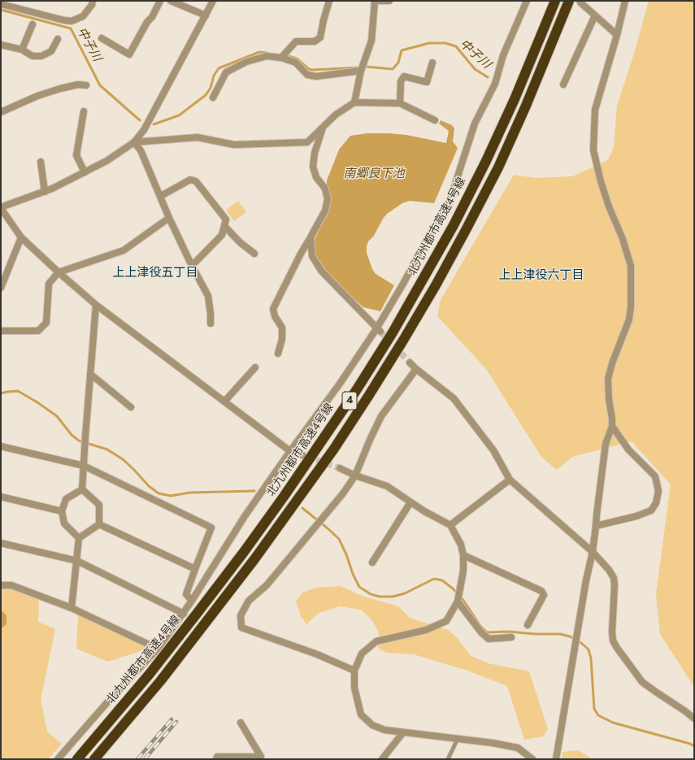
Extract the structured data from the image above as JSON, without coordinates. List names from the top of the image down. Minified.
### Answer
{"streets":{"highway":["北九州都市高速4号線","4"]},"districts":["上上津役五丁目","上上津役六丁目"],"water":["中子川","南郷良下池"]}
